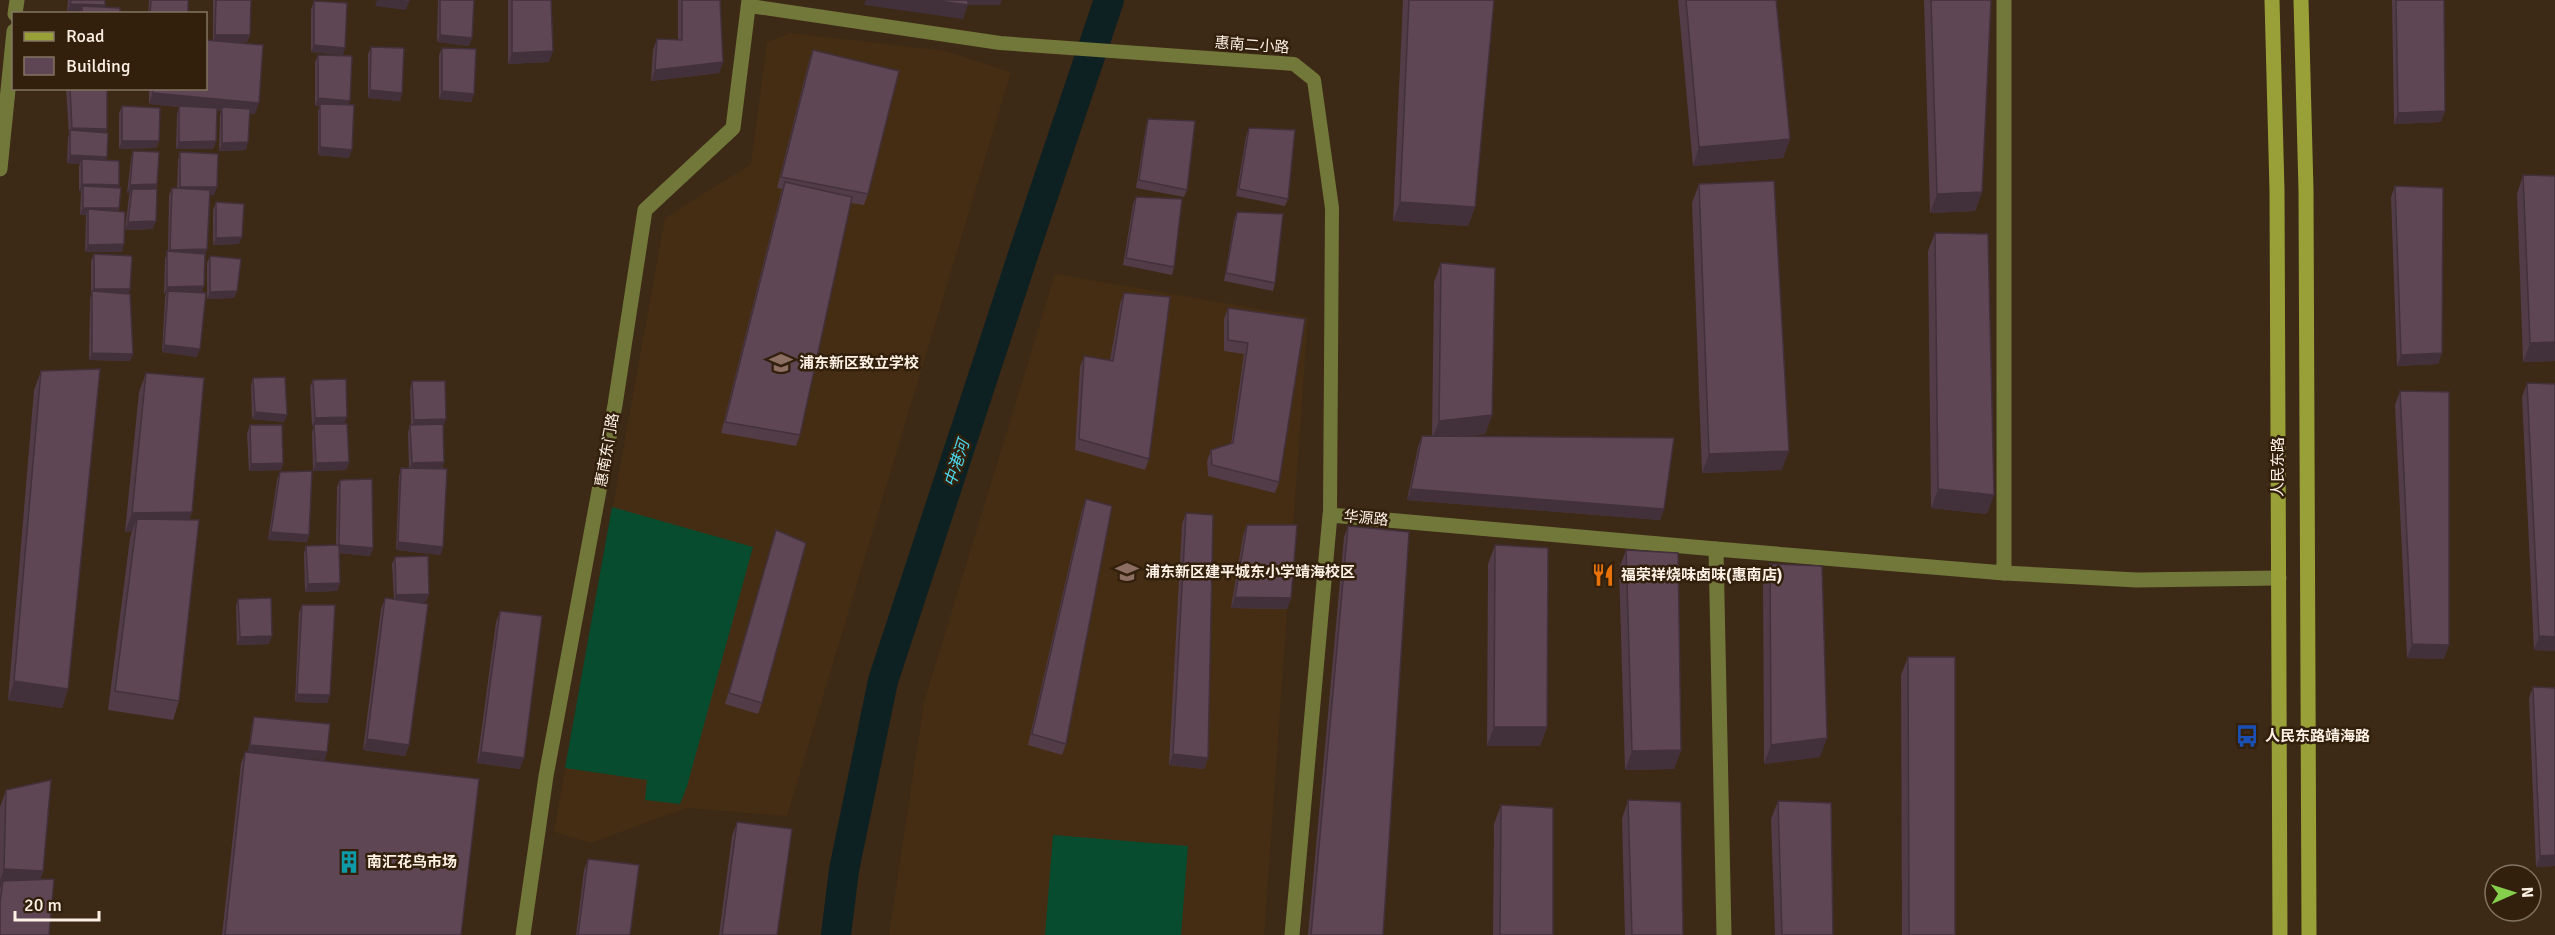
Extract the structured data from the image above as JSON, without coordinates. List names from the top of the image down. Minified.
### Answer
{"streets":{"street":["惠南东门路","人民东路","华源路"],"lane":["惠南二小路"]},"crossings":[["惠南二小路","惠南东门路"],["惠南二小路","华源路"],["人民东路","华源路"]],"water":["中港河"],"places":{"school or university":["浦东新区致立学校","浦东新区建平城东小学靖海校区"],"restaurant":["福荣祥烧味卤味(惠南店)"],"bus stop":["人民东路靖海路"],"building":["南汇花鸟市场"]},"legend":["Road","Building"],"scale_bar":"20 m","north":"right"}
